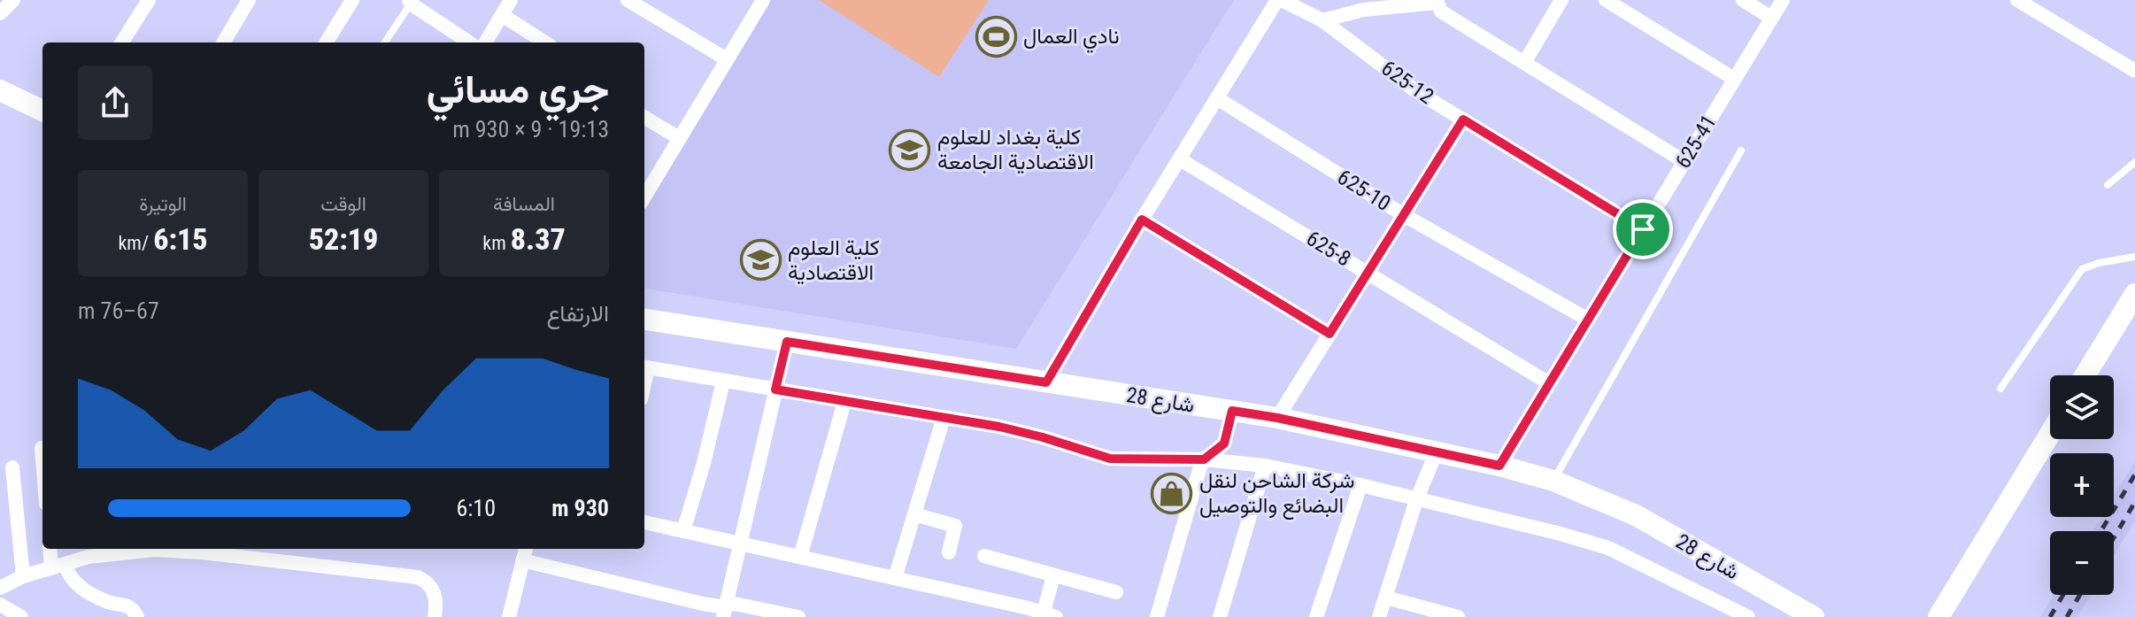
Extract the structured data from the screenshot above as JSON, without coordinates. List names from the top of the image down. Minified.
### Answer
{"streets":{"street":["625-12","625-41","625-10","625-8","شارع 28"]},"crossings":[["625-12","625-41"],["625-41","625-10"],["625-41","625-8"],["625-41","شارع 28"]],"places":{"sports":["نادي العمال"],"school or university":["كلية بغداد للعلوم الاقتصادية الجامعة","كلية العلوم الاقتصادية"],"shop":["شركة الشاحن لنقل البضائع والتوصيل"]},"page":{"heading":["جري مسائي","19:13 · 9 × 930 m"],"stats":[["المسافة","8.37 km"],["الوقت","52:19"],["الوتيرة","6:15 /km"]],"chart":["الارتفاع","67–76 m"],"map_buttons":["+","−"],"list":[{"name":"930 m","note":"6:10"}]}}
